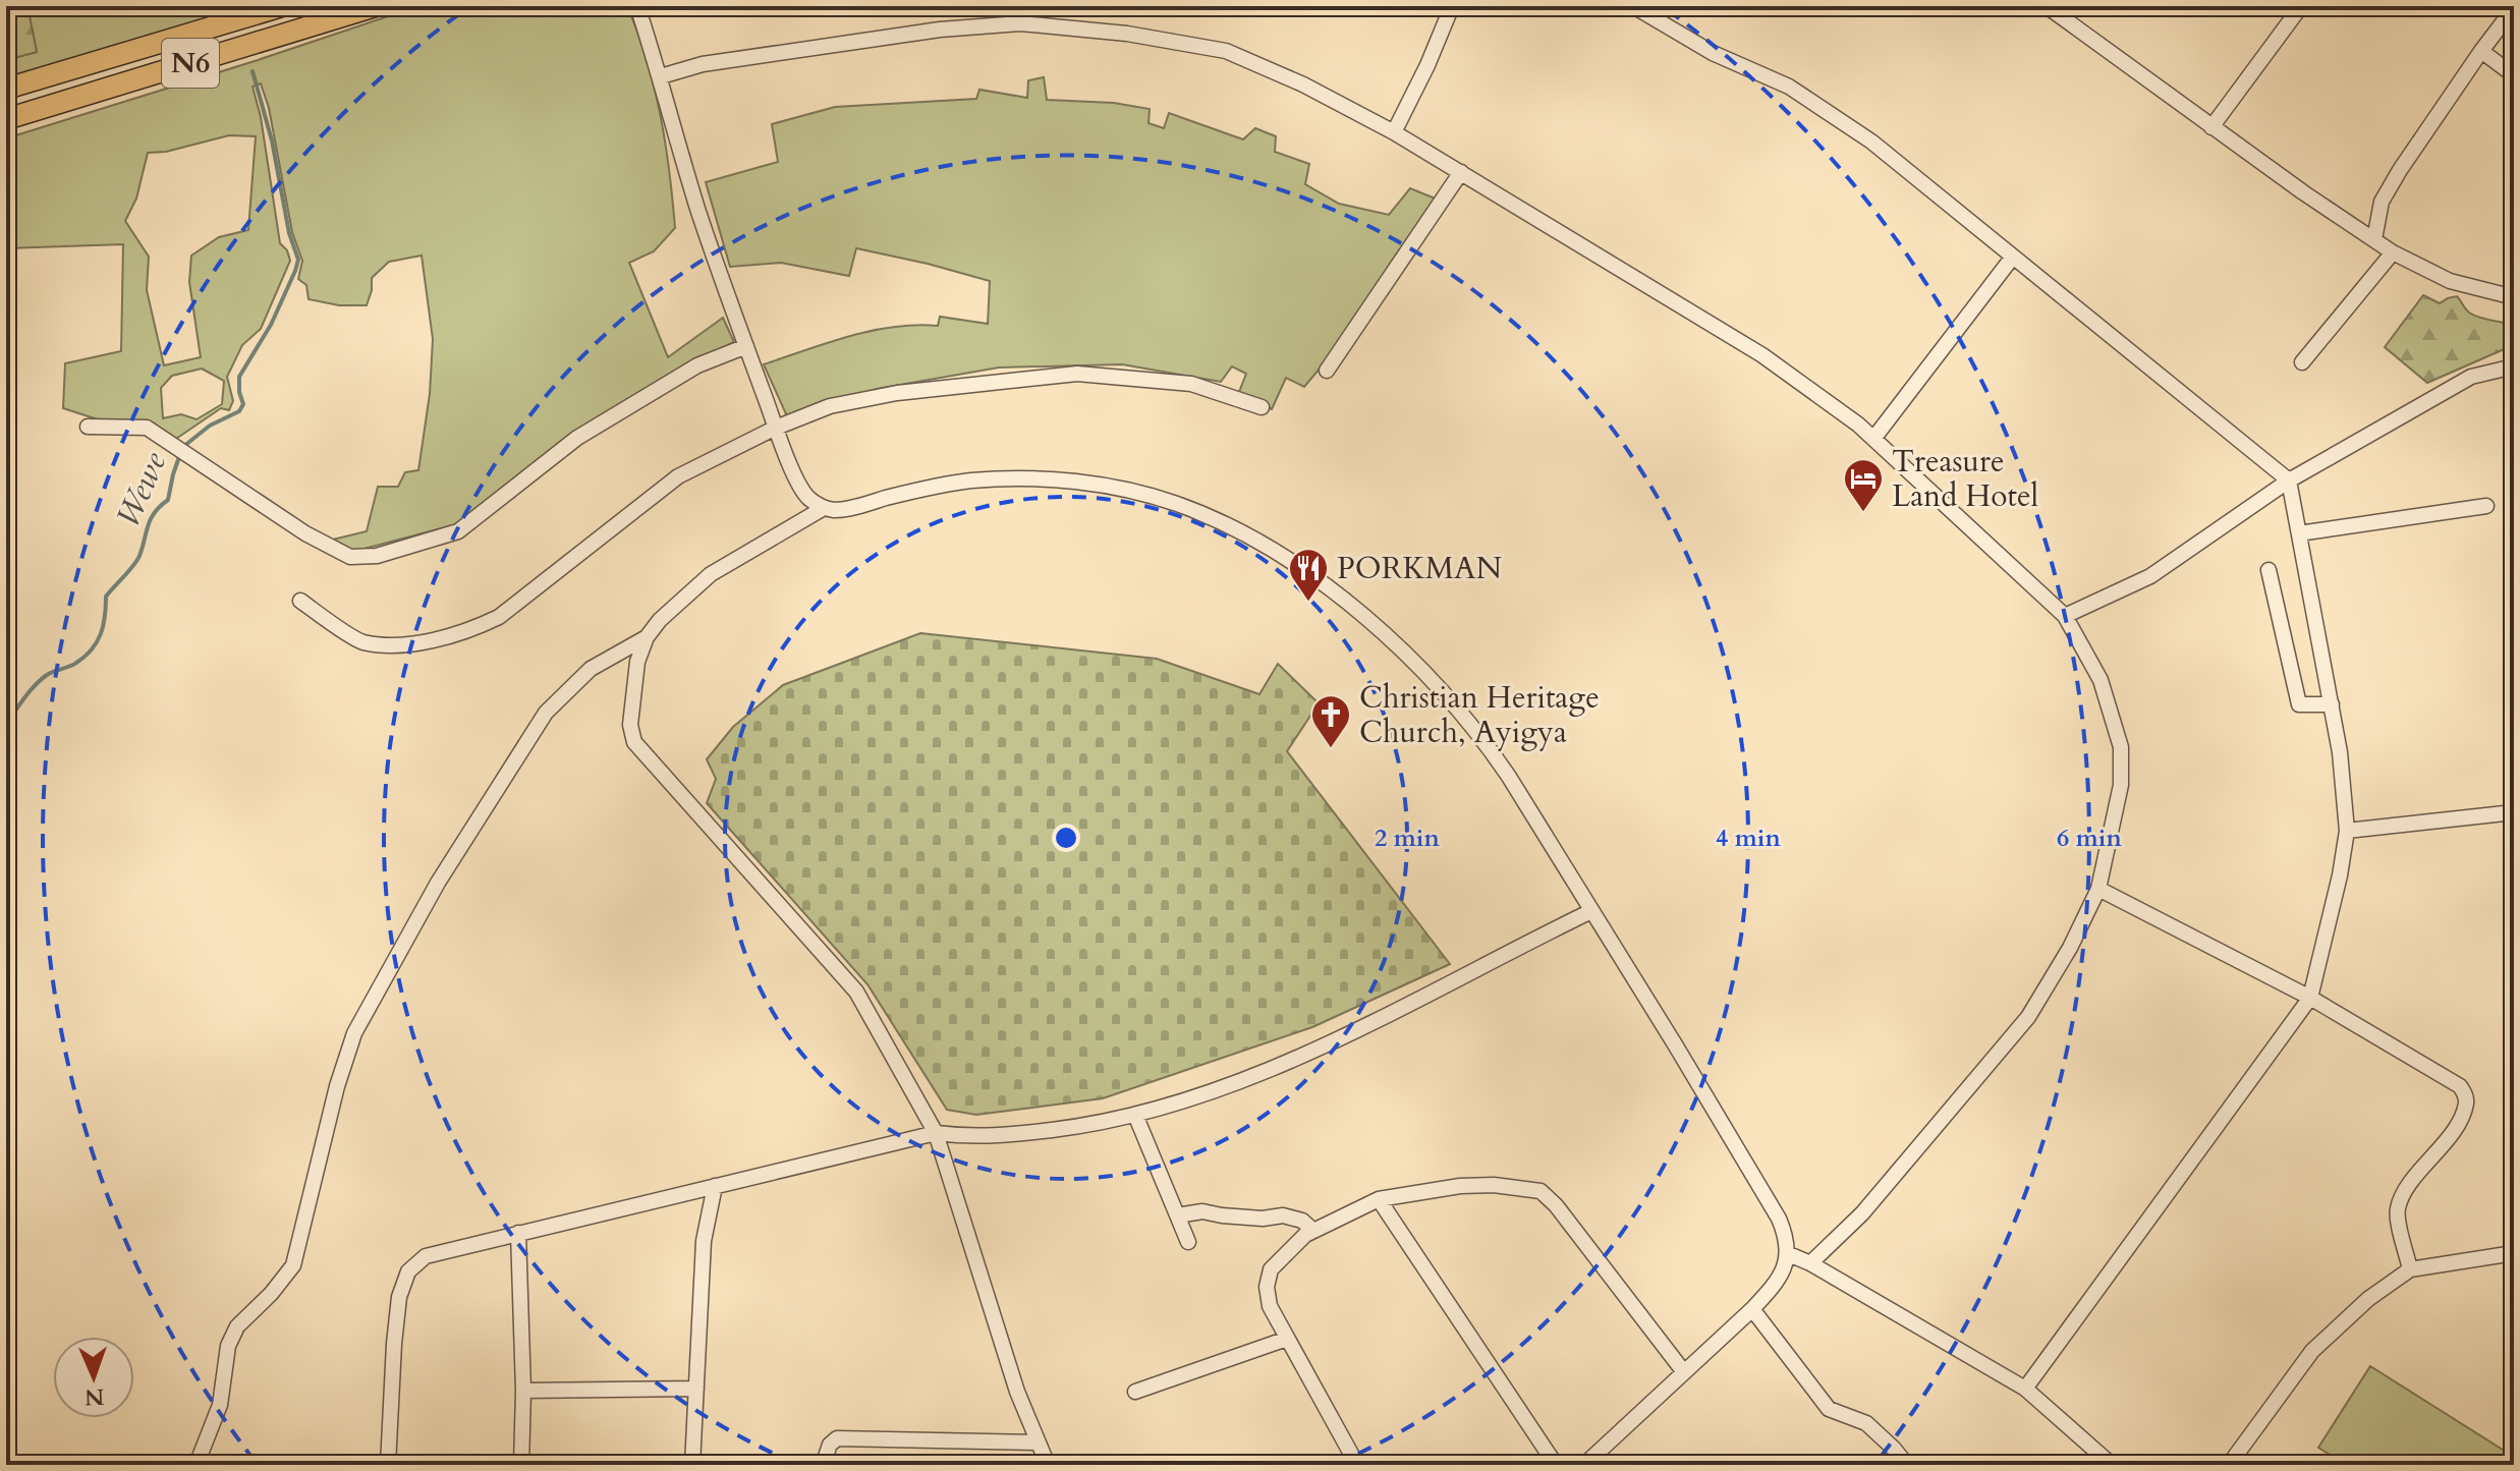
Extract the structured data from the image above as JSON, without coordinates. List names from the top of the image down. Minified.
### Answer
{"streets":{"highway":["N6"]},"water":["Wewe"],"places":{"hotel":["Treasure Land Hotel"],"restaurant":["PORKMAN"],"church":["Christian Heritage Church, Ayigya"]},"north":"bottom","rings":["2 min","4 min","6 min"]}
